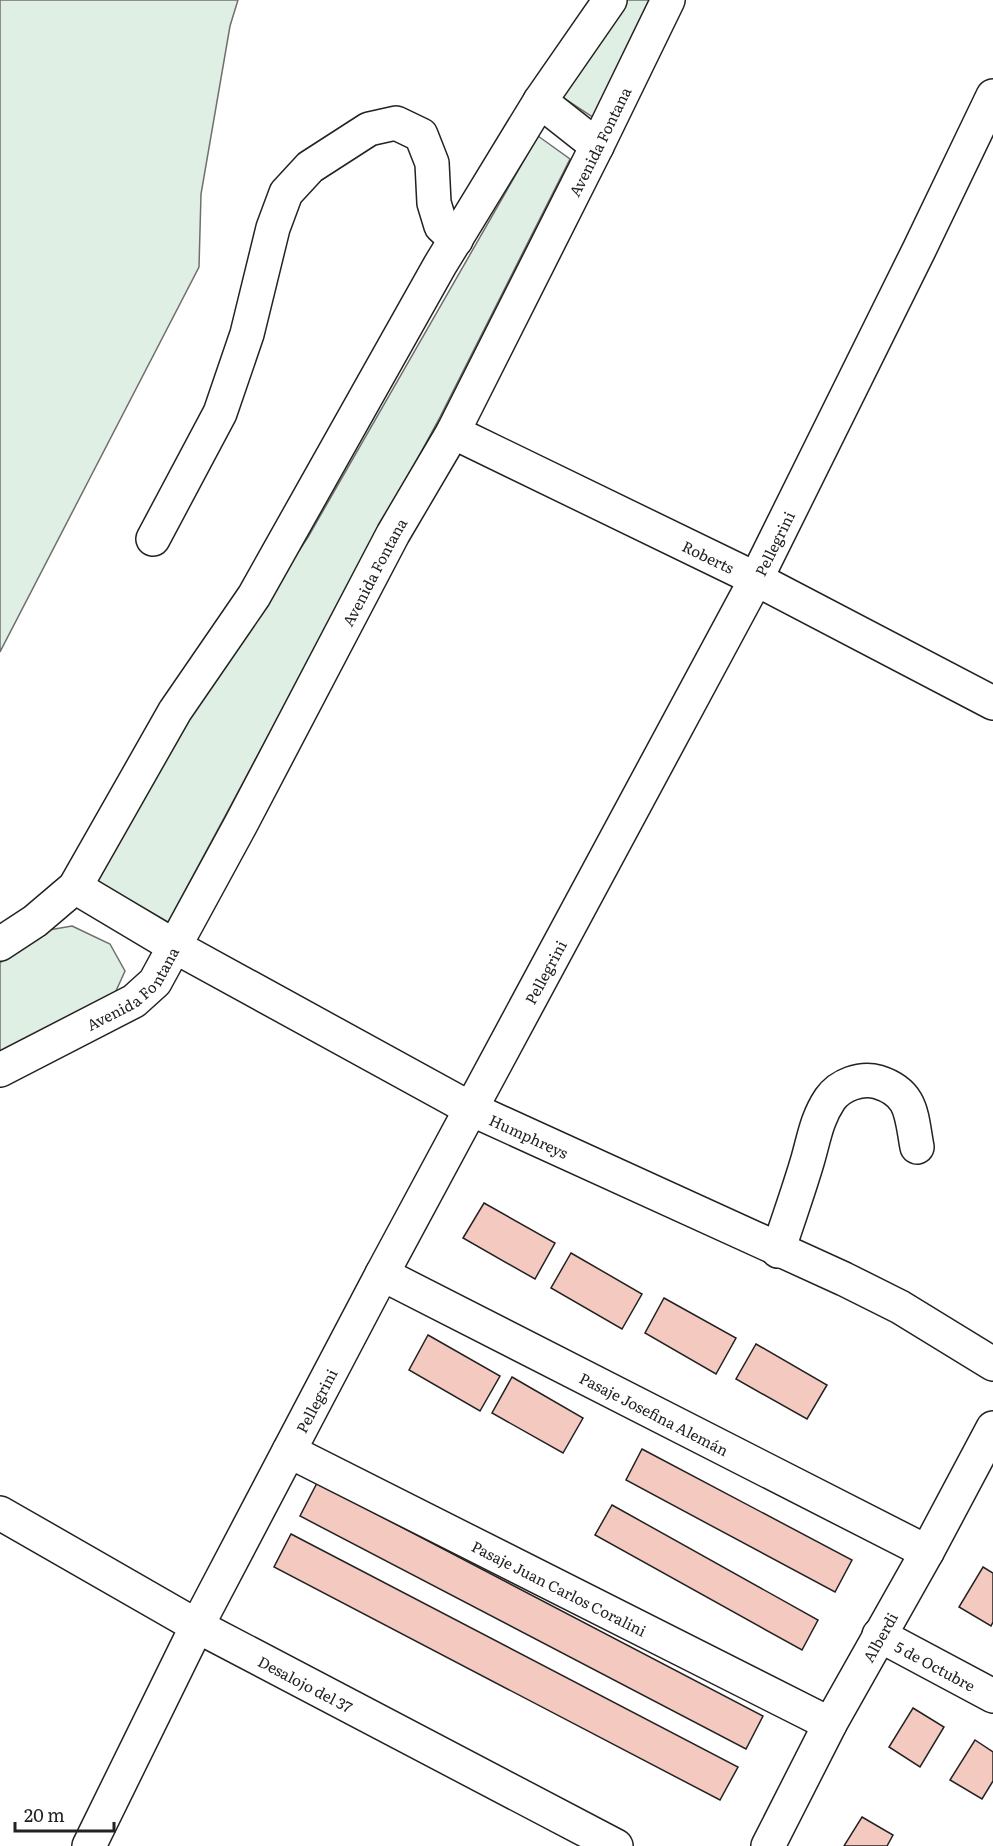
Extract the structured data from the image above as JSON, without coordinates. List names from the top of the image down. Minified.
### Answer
{"streets":{"street":["Avenida Fontana","Pellegrini","Roberts","Humphreys","Pasaje Josefina Alemán","Pasaje Juan Carlos Coralini","Alberdi","5 de Octubre","Desalojo del 37"]},"crossings":[["Avenida Fontana","Roberts"],["Avenida Fontana","Humphreys"],["Pellegrini","Roberts"],["Pellegrini","Humphreys"],["Pellegrini","Pasaje Josefina Alemán"],["Pellegrini","Pasaje Juan Carlos Coralini"],["Pellegrini","Desalojo del 37"],["Pasaje Josefina Alemán","Alberdi"],["Pasaje Juan Carlos Coralini","Alberdi"],["Alberdi","5 de Octubre"]],"scale_bar":"20 m"}
